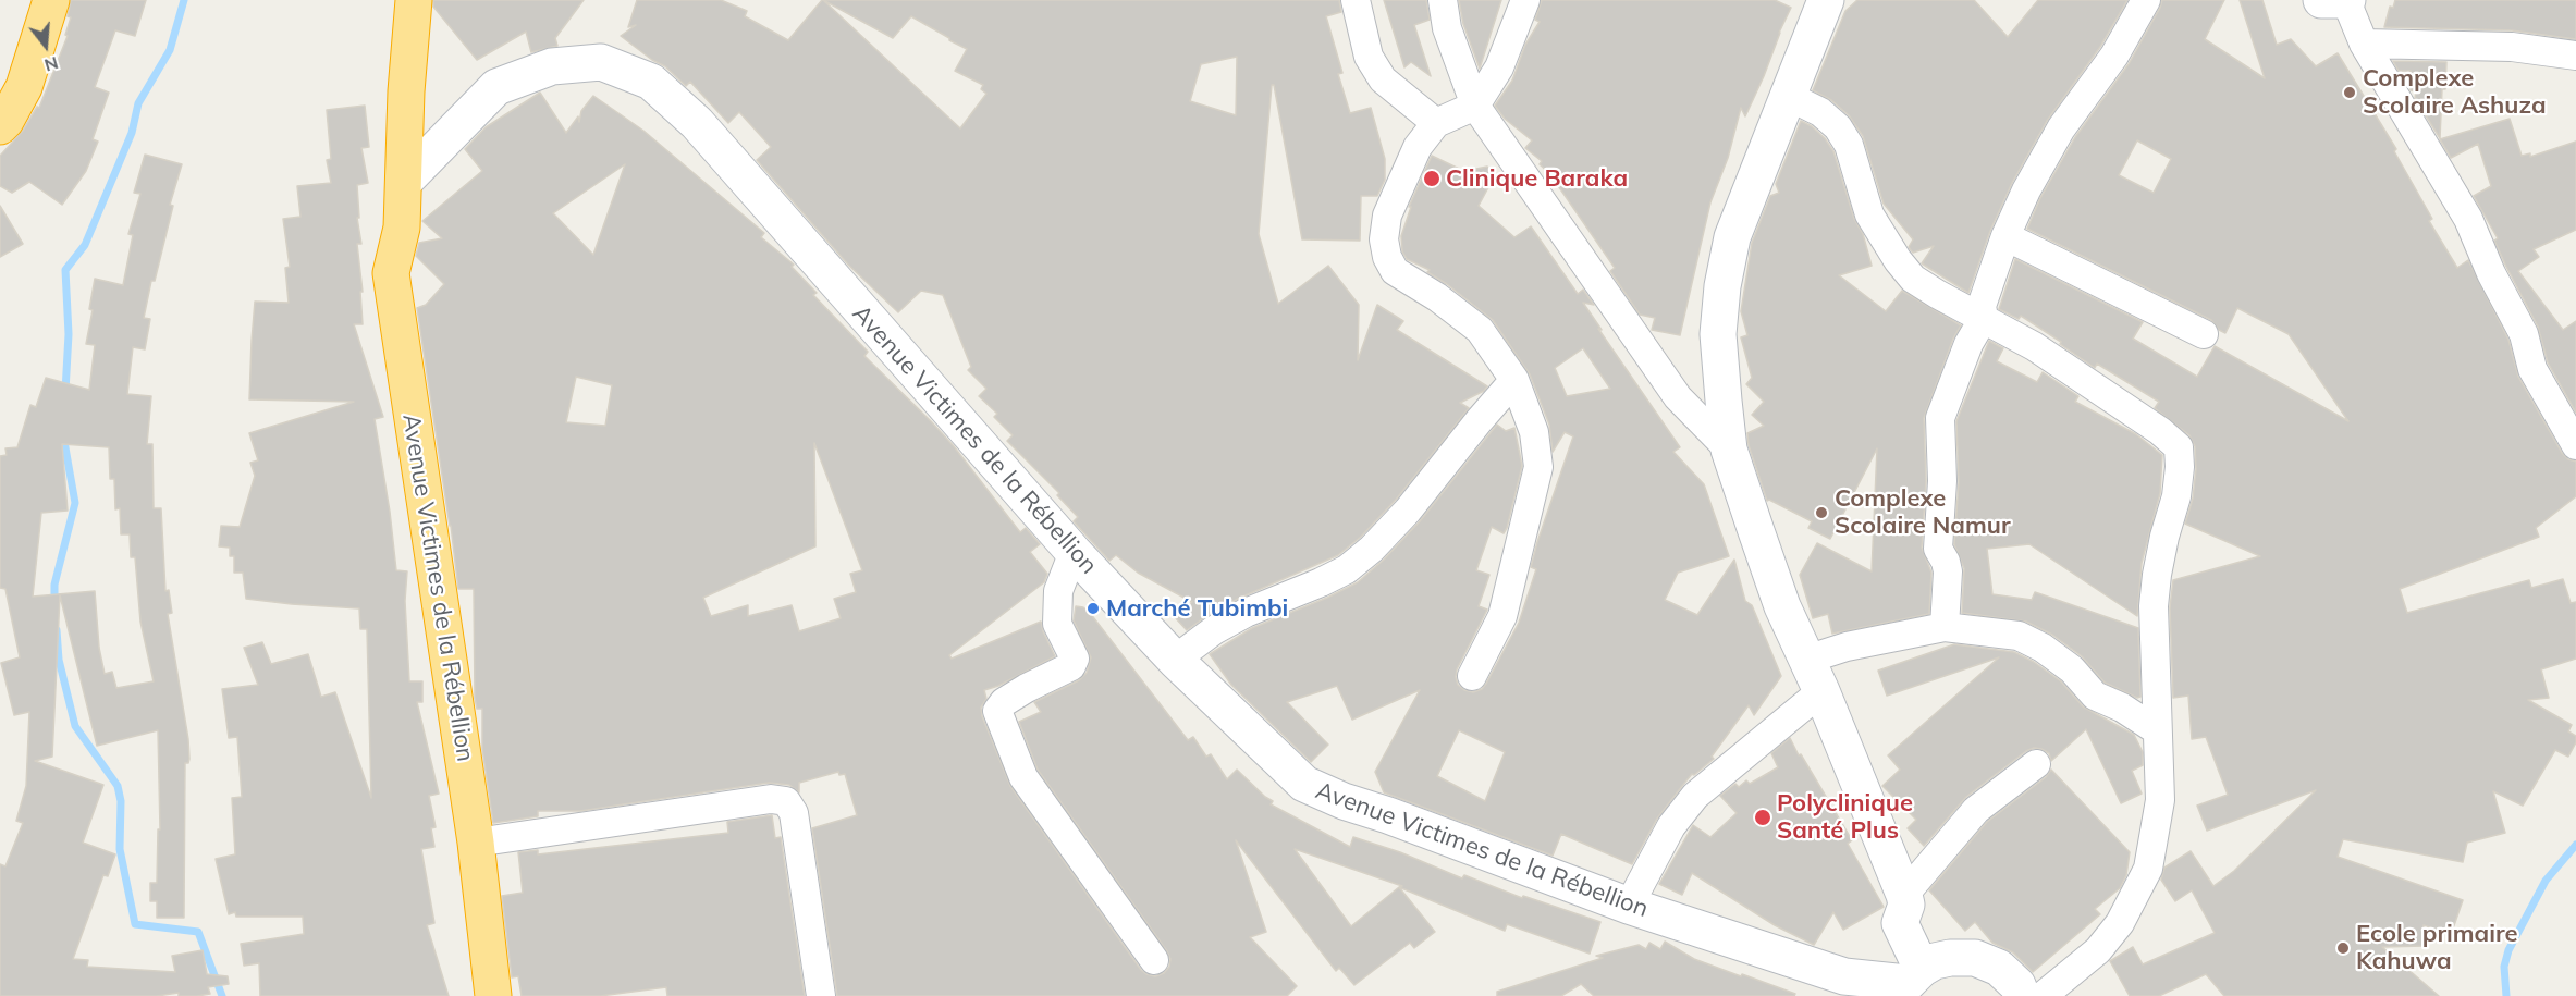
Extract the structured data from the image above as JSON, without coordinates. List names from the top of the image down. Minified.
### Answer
{"streets":{"highway":["Avenue Victimes de la Rébellion"]},"places":["Complexe Scolaire Ashuza","Clinique Baraka","Complexe Scolaire Namur","Marché Tubimbi","Polyclinique Santé Plus","Ecole primaire Kahuwa"],"north":"bottom"}
